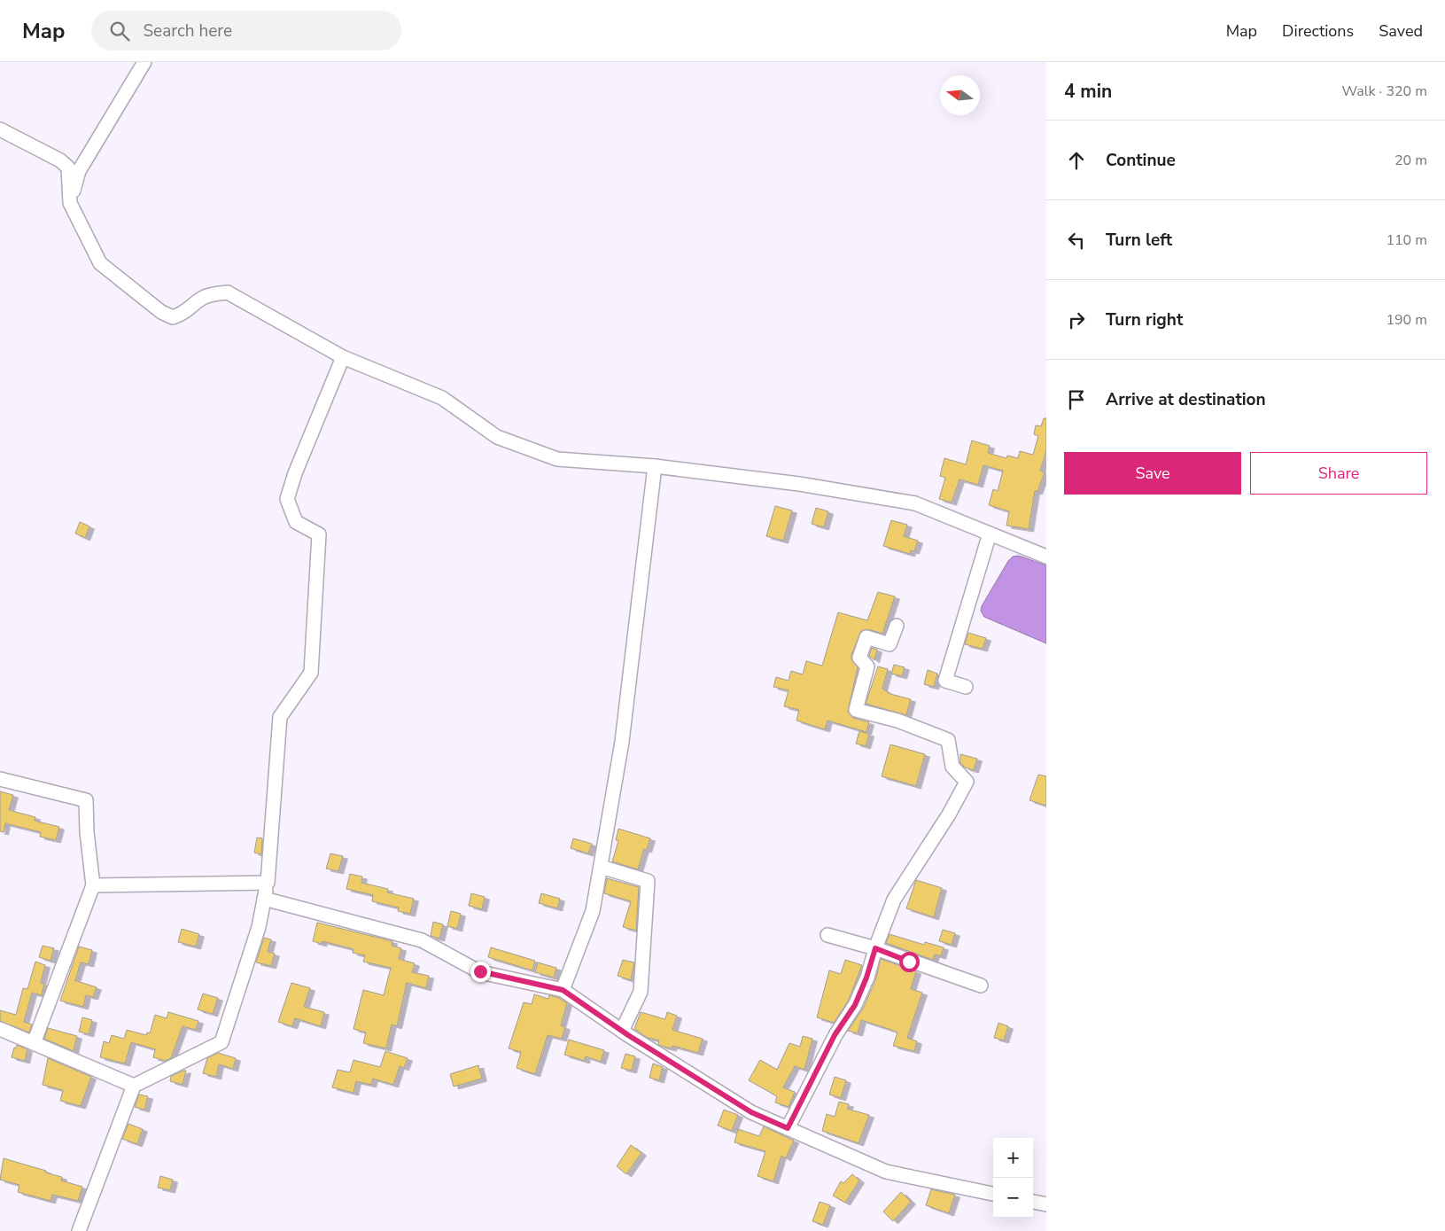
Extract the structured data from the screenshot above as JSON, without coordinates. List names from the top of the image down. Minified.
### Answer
{"north":"left","page":{"header":"Map","search":"Search here","nav":["Map","Directions","Saved"],"heading":["4 min","Walk · 320 m"],"list":[["Continue","20 m"],["Turn left","110 m"],["Turn right","190 m"],"Arrive at destination"],"buttons":["Save","Share"],"map_buttons":["+","−"]}}
